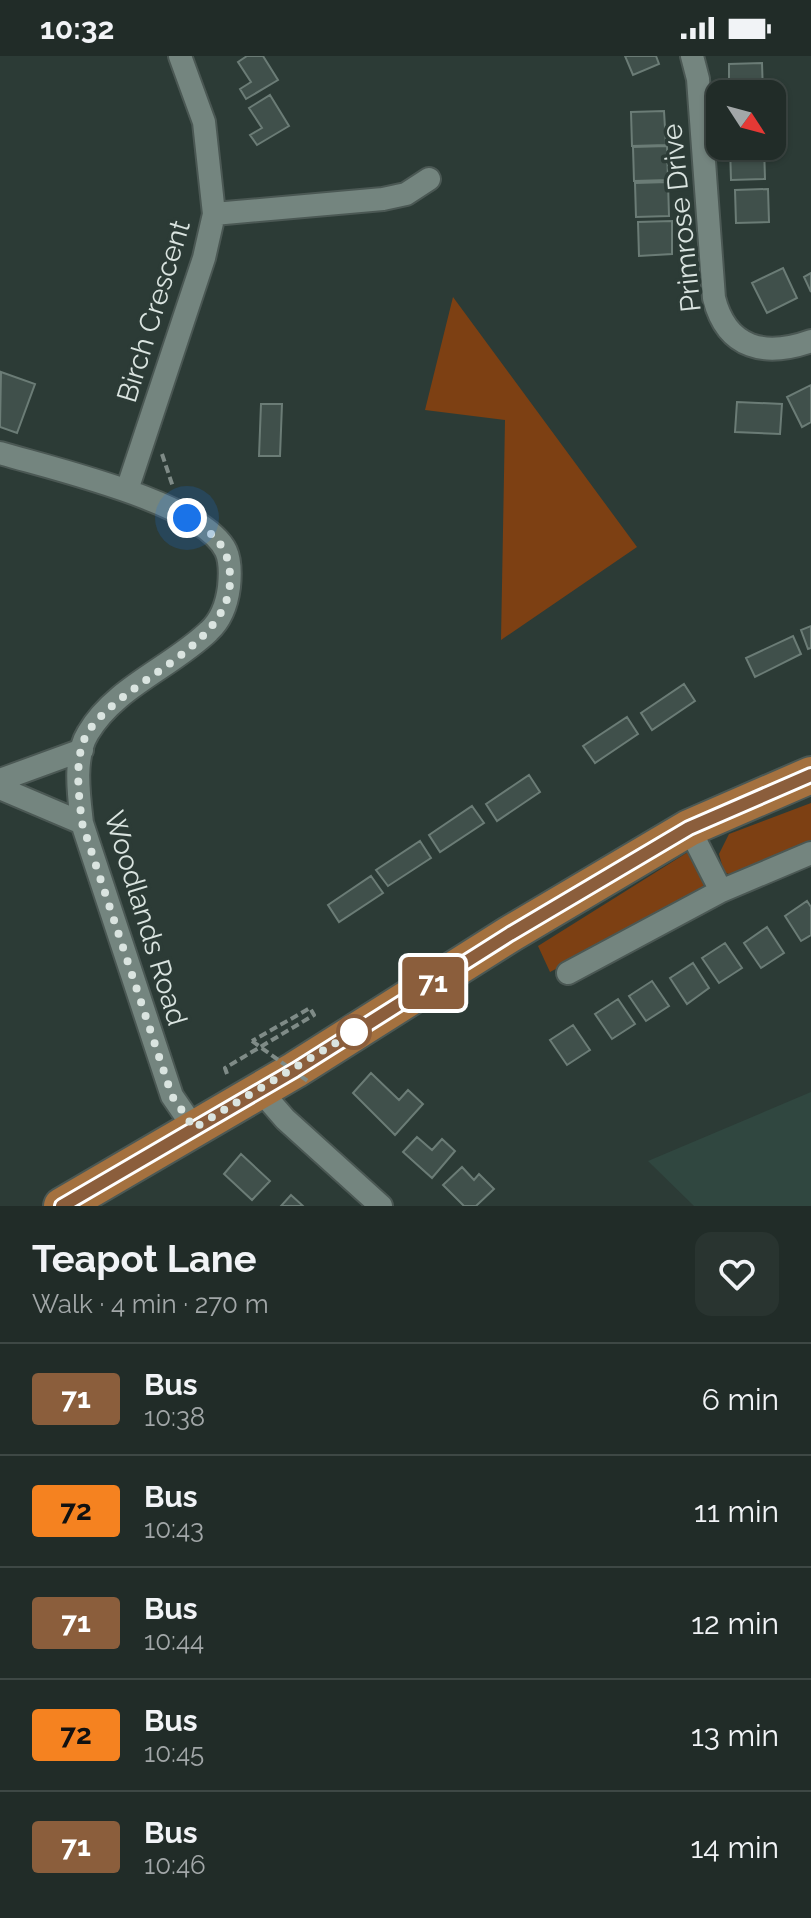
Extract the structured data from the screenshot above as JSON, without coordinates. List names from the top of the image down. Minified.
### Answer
{"streets":{"street":["Primrose Drive","Birch Crescent","Woodlands Road"]},"crossings":[["Birch Crescent","Woodlands Road"]],"lines":["bus line 71"],"north":"bottom right","page":{"status":"10:32","on_map":"71","heading":["Teapot Lane","Walk · 4 min · 270 m"],"list":[{"mark":"71","name":"Bus","note":"10:38","value":"6 min"},{"mark":"72","name":"Bus","note":"10:43","value":"11 min"},{"mark":"71","name":"Bus","note":"10:44","value":"12 min"},{"mark":"72","name":"Bus","note":"10:45","value":"13 min"},{"mark":"71","name":"Bus","note":"10:46","value":"14 min"}]}}
